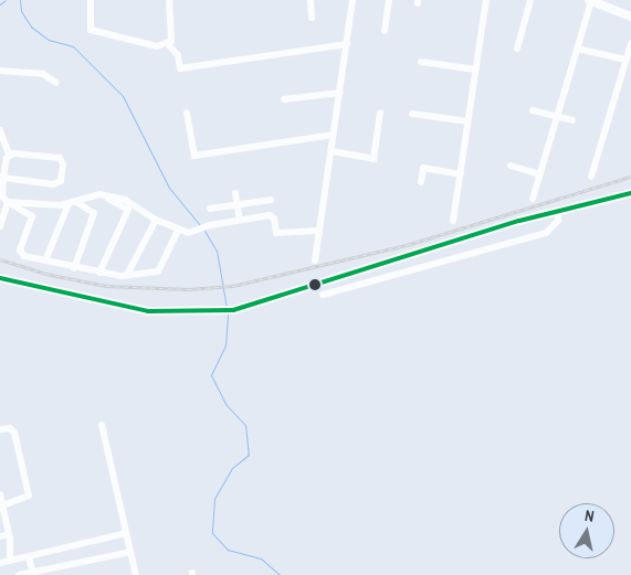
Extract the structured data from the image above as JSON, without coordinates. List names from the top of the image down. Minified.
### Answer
{"north":"top"}
